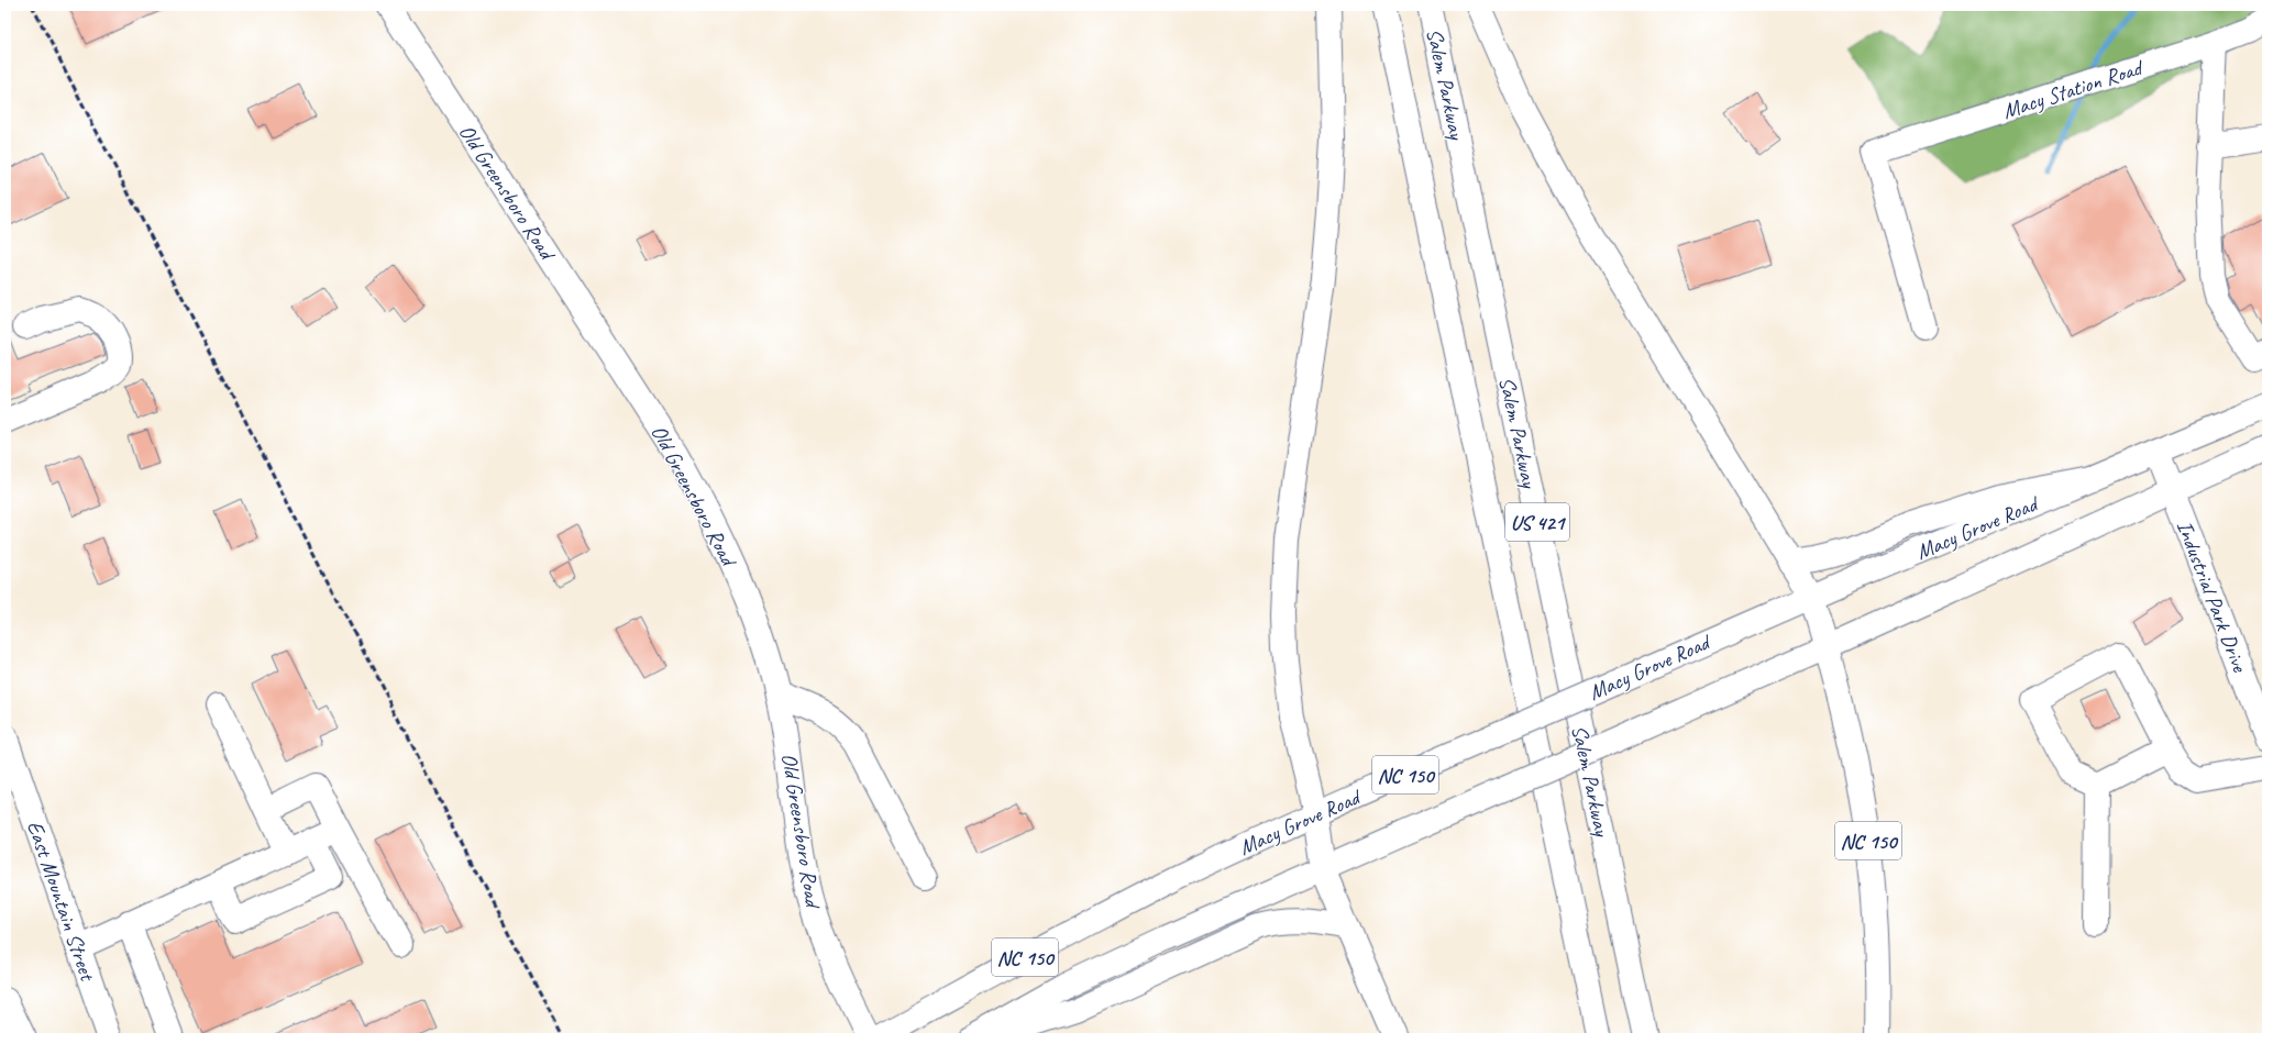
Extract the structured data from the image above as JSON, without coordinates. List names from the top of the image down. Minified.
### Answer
{"streets":{"main road":["Salem Parkway","Macy Station Road","Old Greensboro Road","US 421","Macy Grove Road","Industrial Park Drive","NC 150","East Mountain Street"]},"crossings":[["Macy Grove Road","Industrial Park Drive"],["Macy Grove Road","NC 150"]]}
